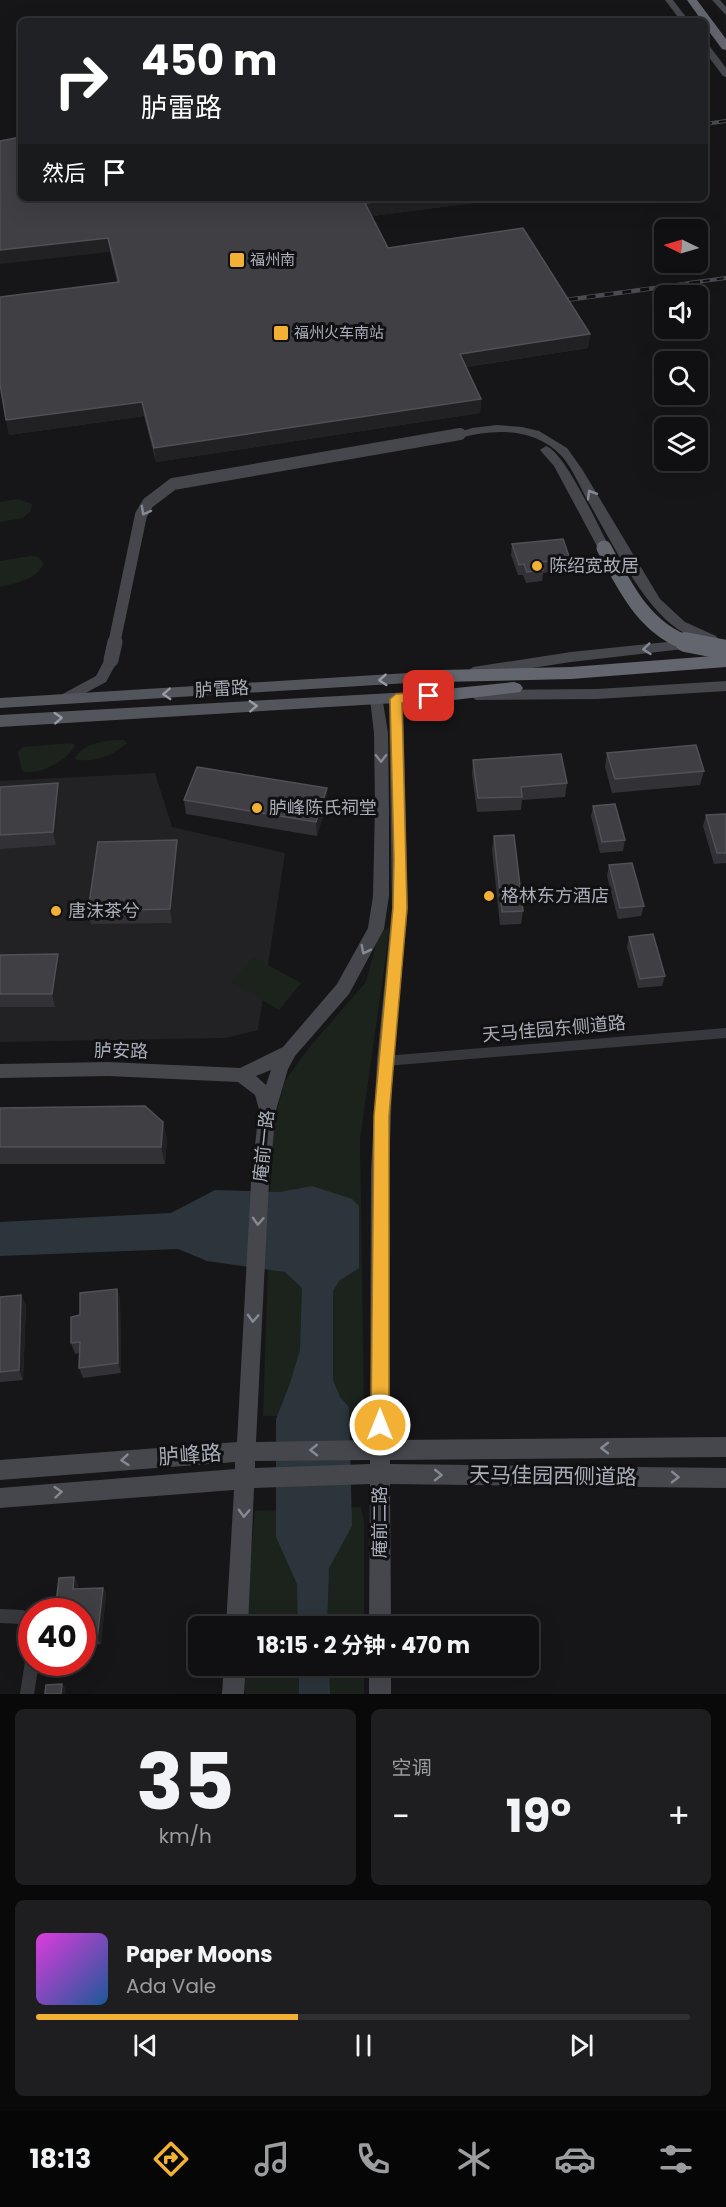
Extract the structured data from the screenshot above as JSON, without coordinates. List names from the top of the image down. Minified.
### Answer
{"streets":{"main road":["胪雷路"],"street":["天马佳园东侧道路","胪安路","庵前一路","胪峰路","天马佳园西侧道路","庵前二路"]},"crossings":[["胪雷路","庵前一路"],["胪雷路","庵前二路"],["天马佳园东侧道路","庵前二路"],["庵前一路","胪峰路"],["胪峰路","天马佳园西侧道路"],["胪峰路","庵前二路"],["天马佳园西侧道路","庵前二路"]],"one_way":["庵前一路"],"places":{"transit":["福州南","福州火车南站"],"other":["陈绍宽故居","胪峰陈氏祠堂","格林东方酒店","唐沫茶兮"]},"north":"left","page":{"turn":["450 m","胪雷路"],"then":"然后","limit":"40","trip":"18:15 · 2 分钟 · 470 m","tile":[["35","km/h"],"空调"],"heat":["−","19°","+"],"song":["Paper Moons","Ada Vale"],"tabs":"18:13"}}
